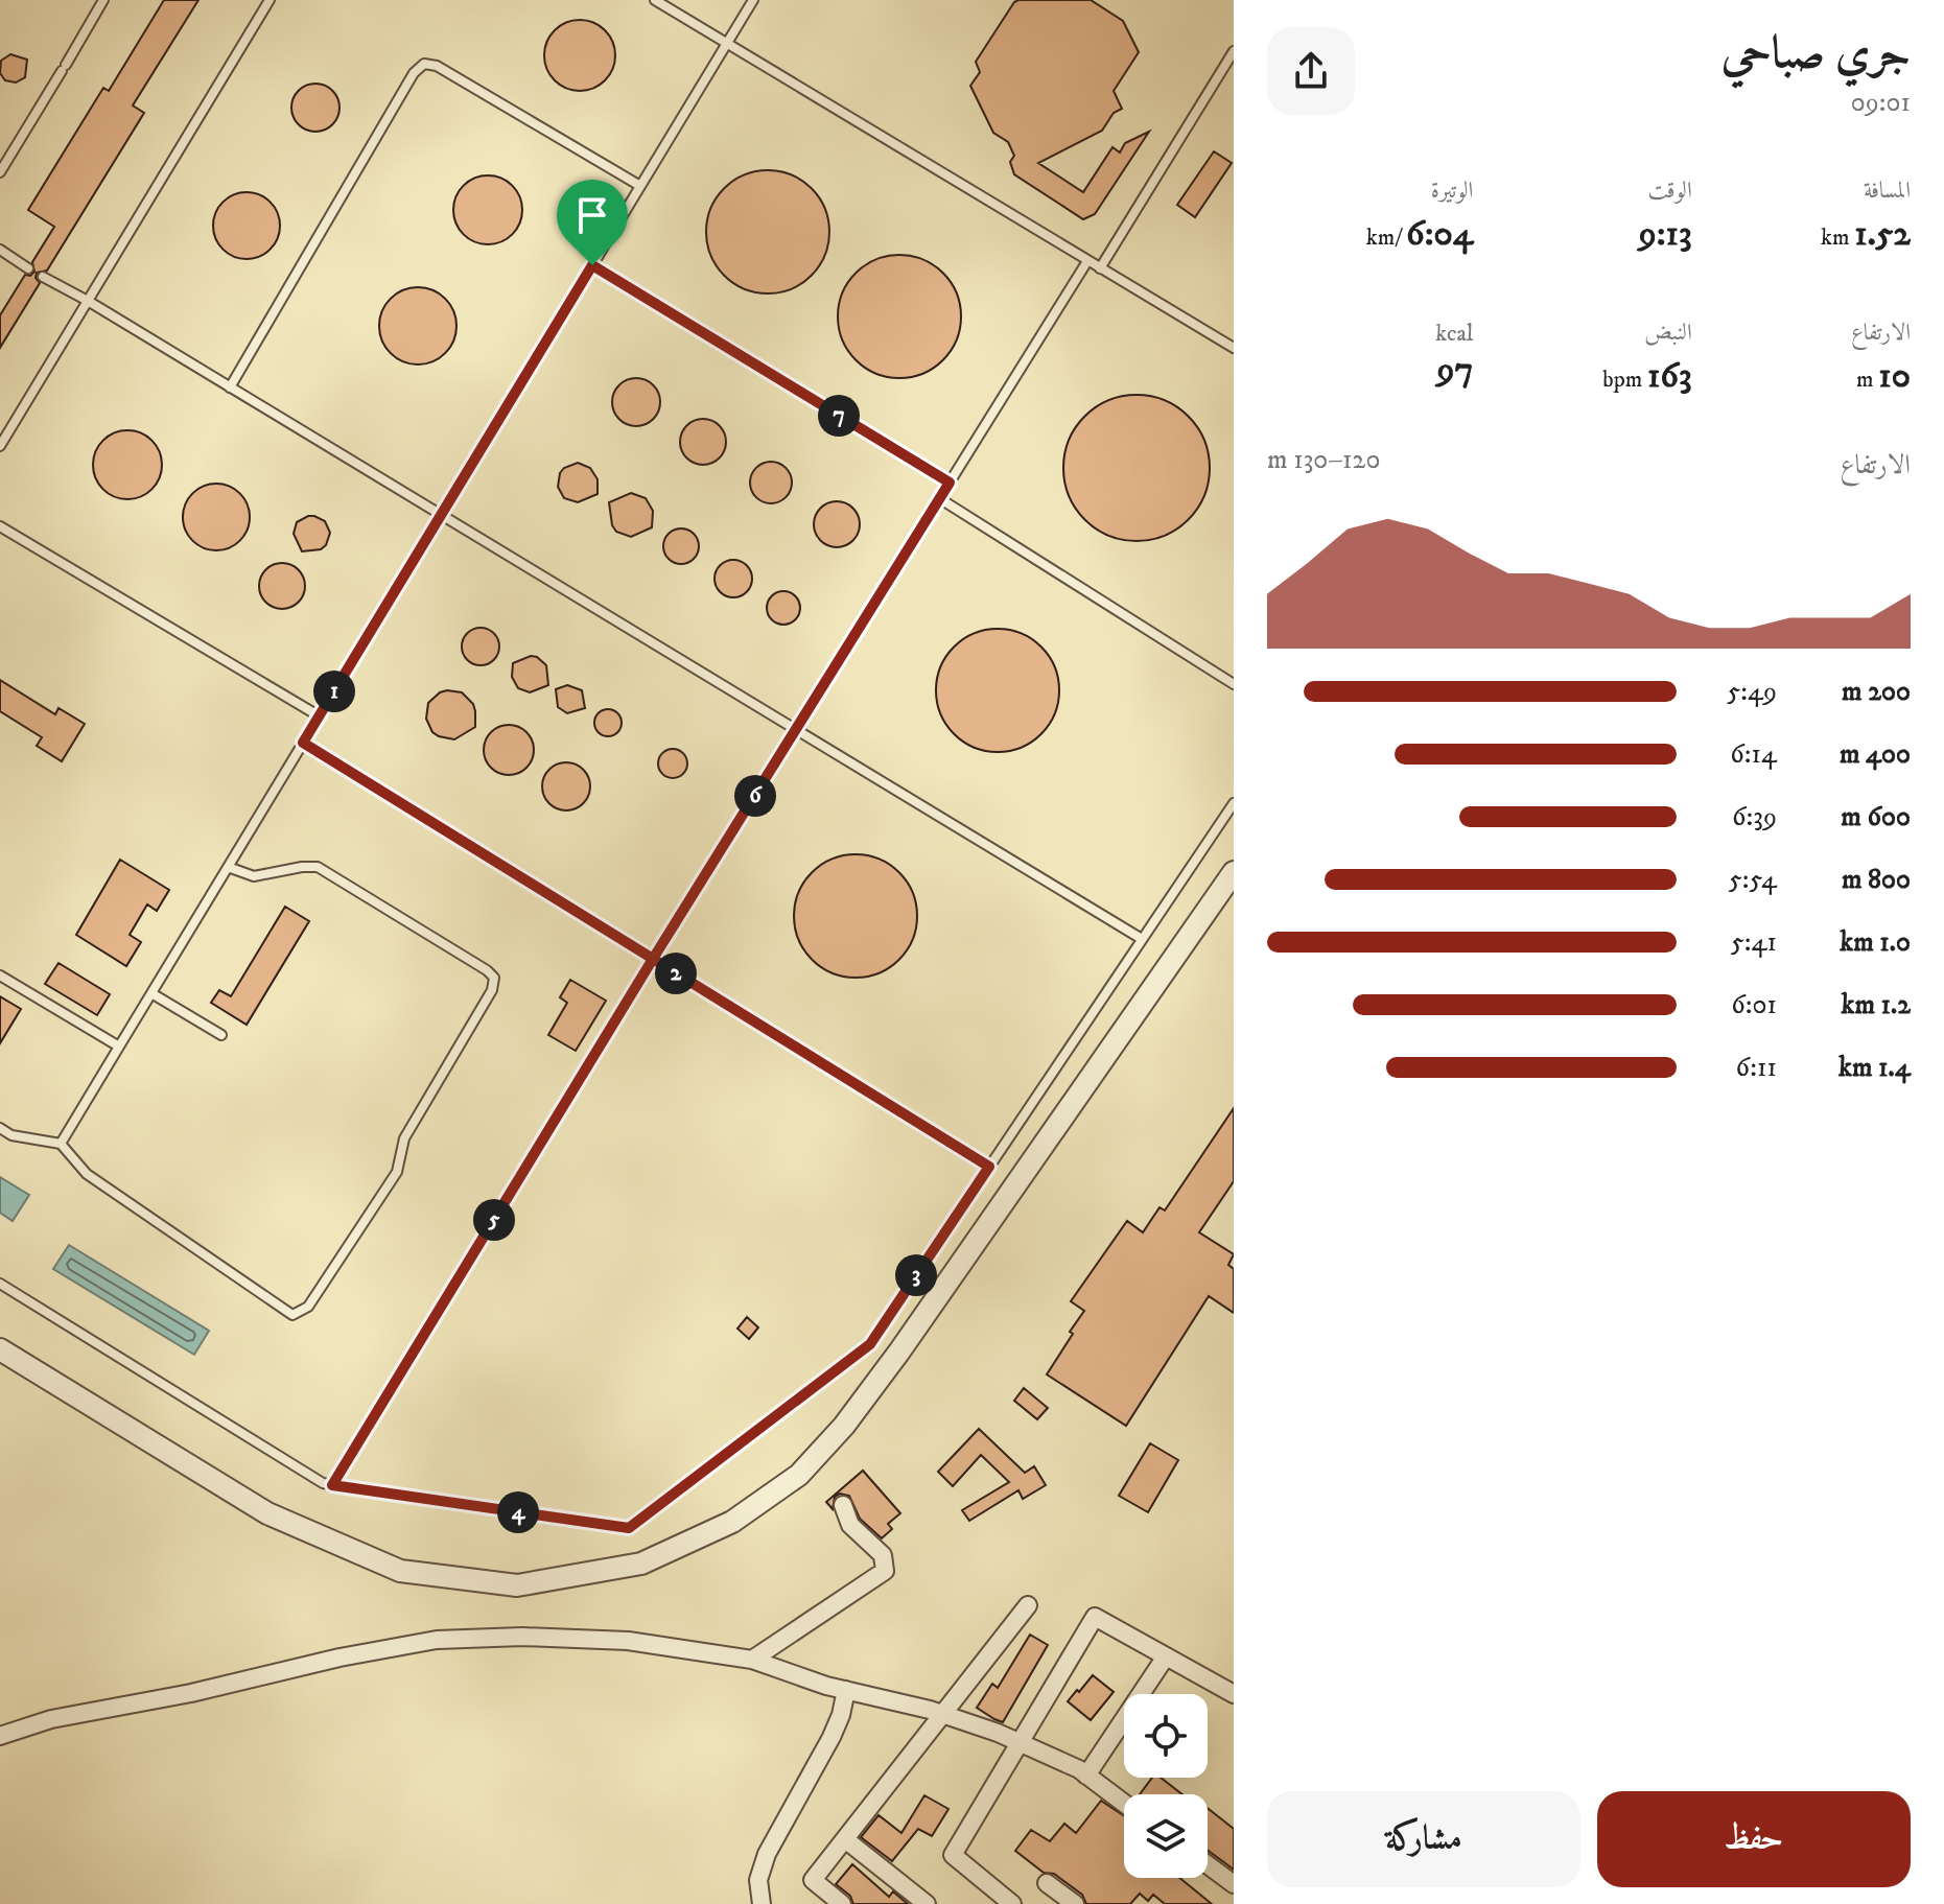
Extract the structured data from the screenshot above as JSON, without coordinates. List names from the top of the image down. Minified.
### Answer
{"page":{"heading":["جري صباحي","09:01"],"stats":[["المسافة","1.52 km"],["الوقت","9:13"],["الوتيرة","6:04 /km"],["الارتفاع","10 m"],["النبض","163 bpm"],["kcal","97"]],"pins":["7","1","6","2","5","3","4"],"chart":["الارتفاع","120–130 m"],"list":[{"name":"200 m","note":"5:49"},{"name":"400 m","note":"6:14"},{"name":"600 m","note":"6:39"},{"name":"800 m","note":"5:54"},{"name":"1.0 km","note":"5:41"},{"name":"1.2 km","note":"6:01"},{"name":"1.4 km","note":"6:11"}],"buttons":["حفظ","مشاركة"]}}
